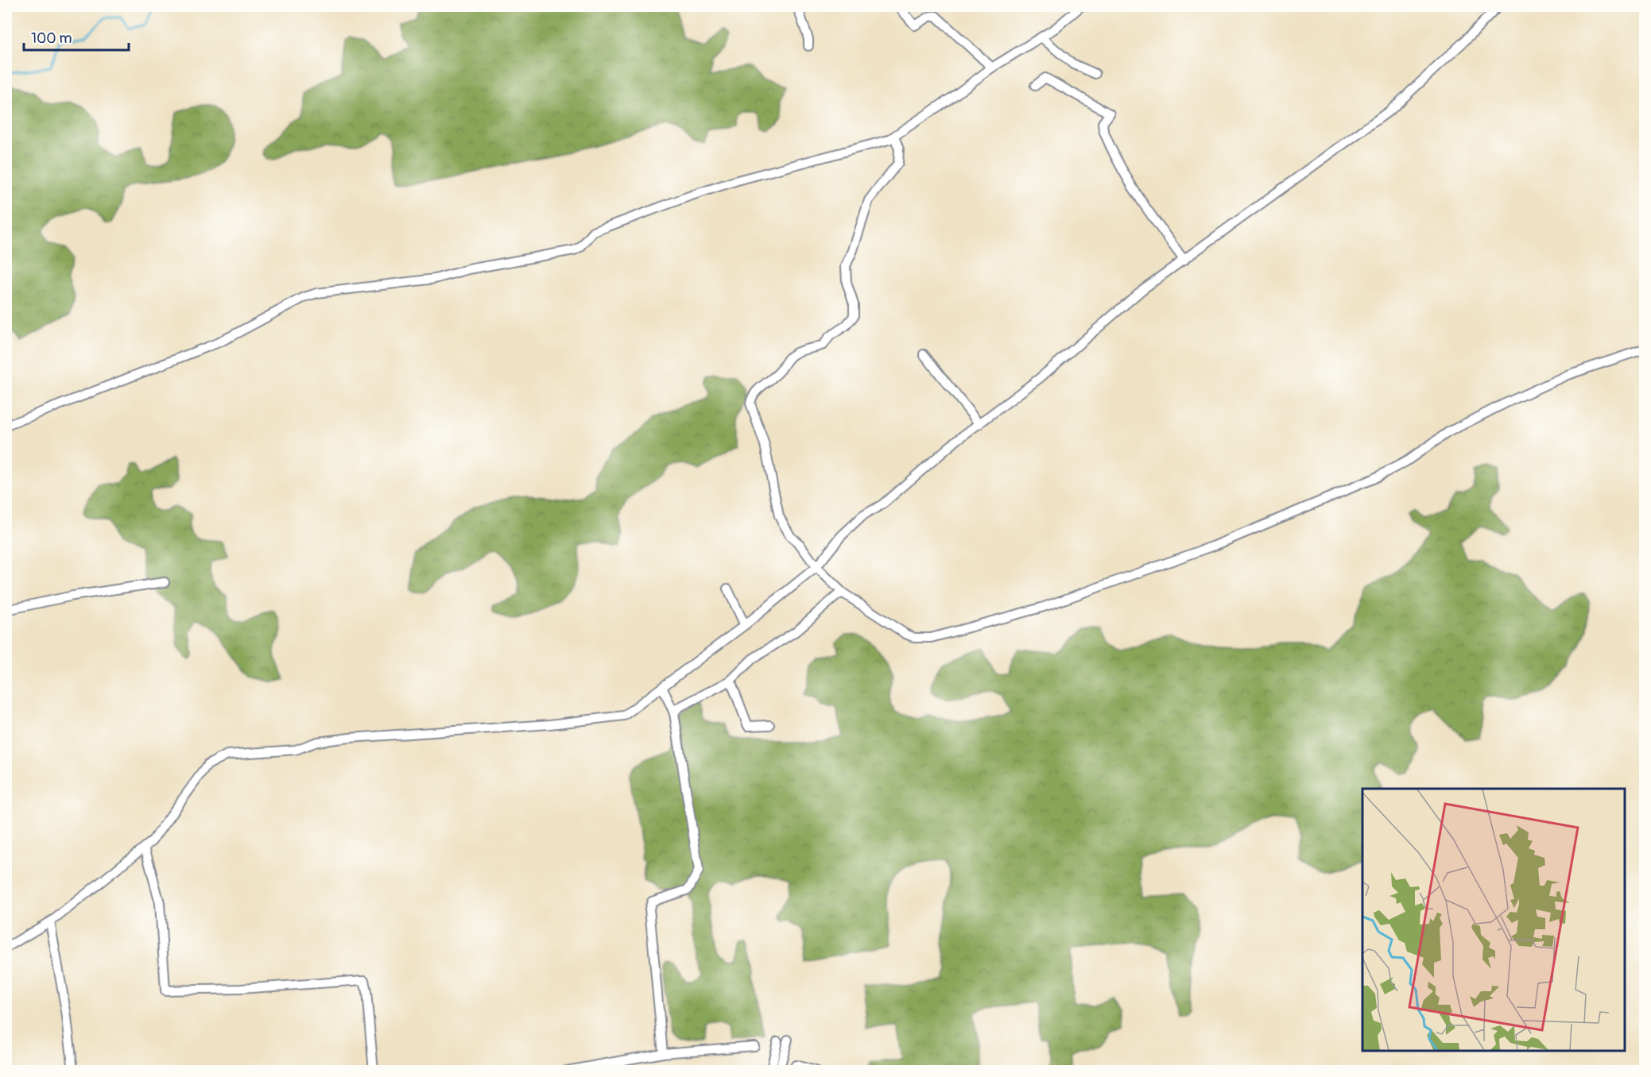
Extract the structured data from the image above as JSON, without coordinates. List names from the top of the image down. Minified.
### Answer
{"scale_bar":"100 m"}
